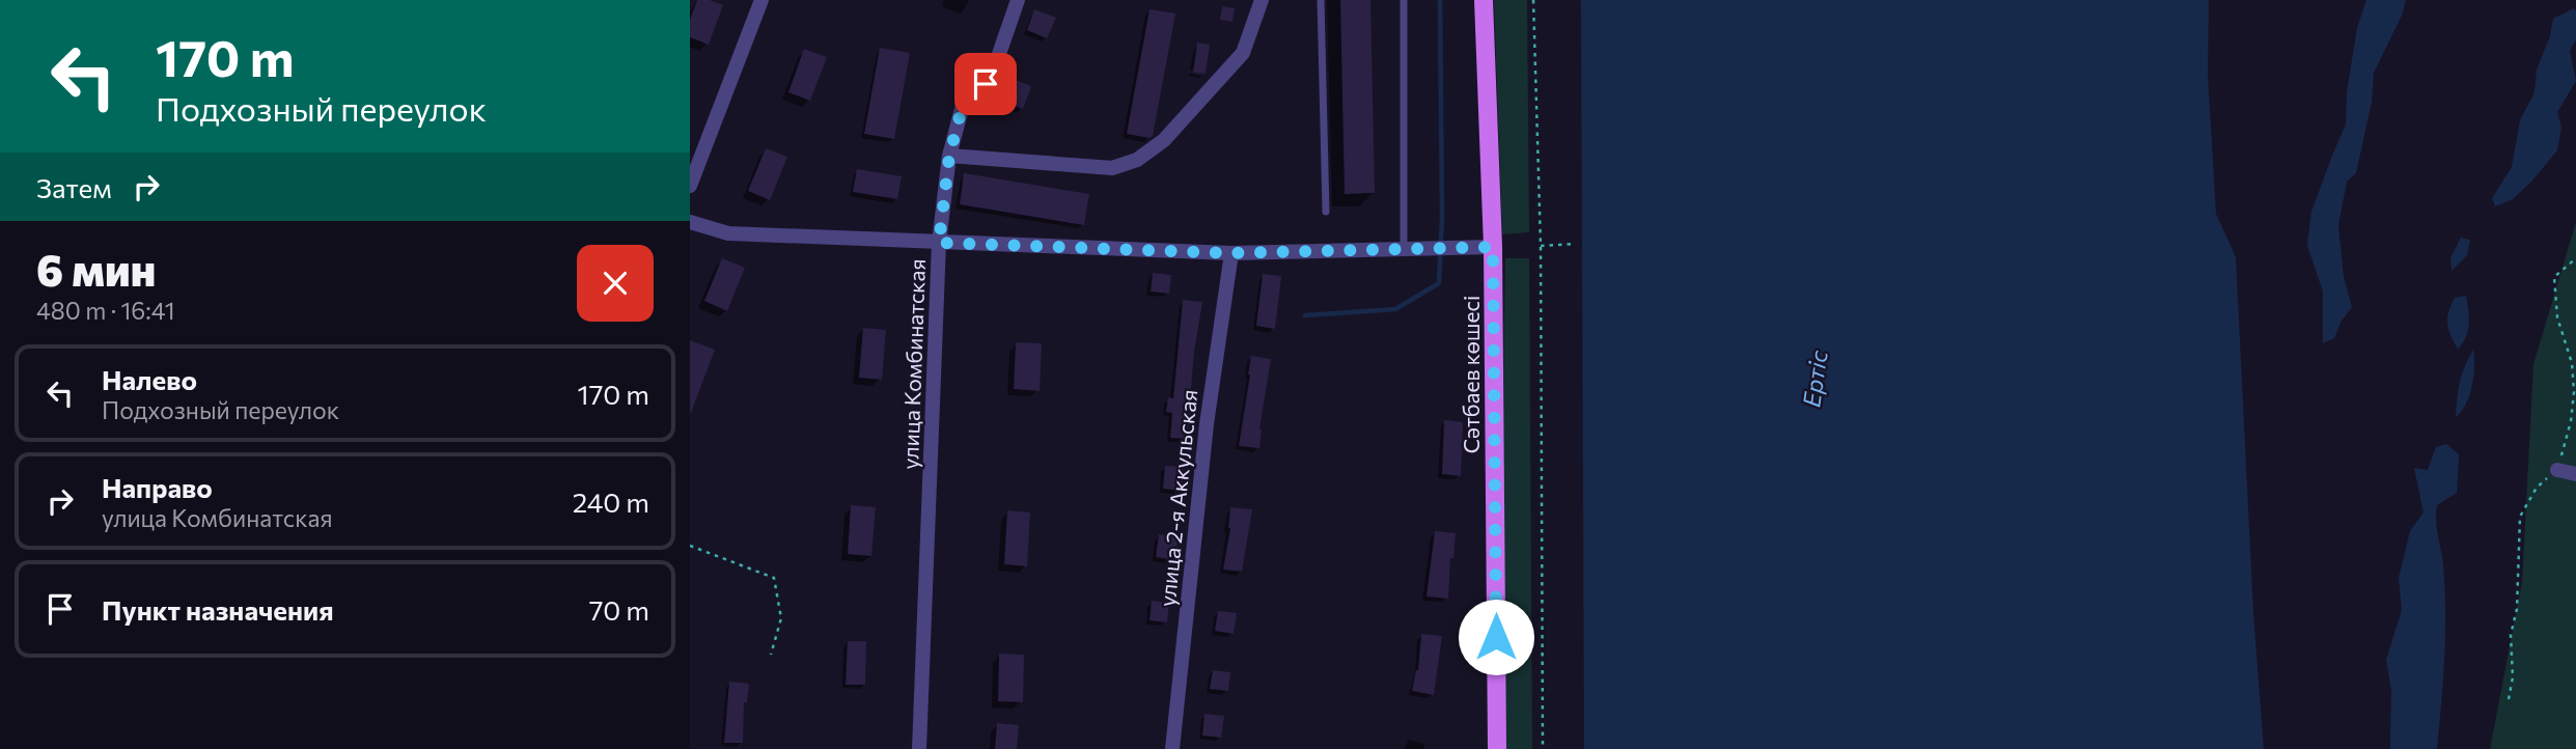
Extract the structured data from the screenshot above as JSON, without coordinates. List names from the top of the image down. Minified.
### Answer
{"streets":{"main road":["Сәтбаев көшесі"],"street":["улица Комбинатская","улица 2-я Аккульская"]},"water":["Ертіс"],"page":{"turn":["170 m","Подхозный переулок"],"then":"Затем","heading":["6 мин","480 m · 16:41"],"list":[{"name":"Налево","note":"Подхозный переулок","value":"170 m"},{"name":"Направо","note":"улица Комбинатская","value":"240 m"},{"name":"Пункт назначения","value":"70 m"}]}}
